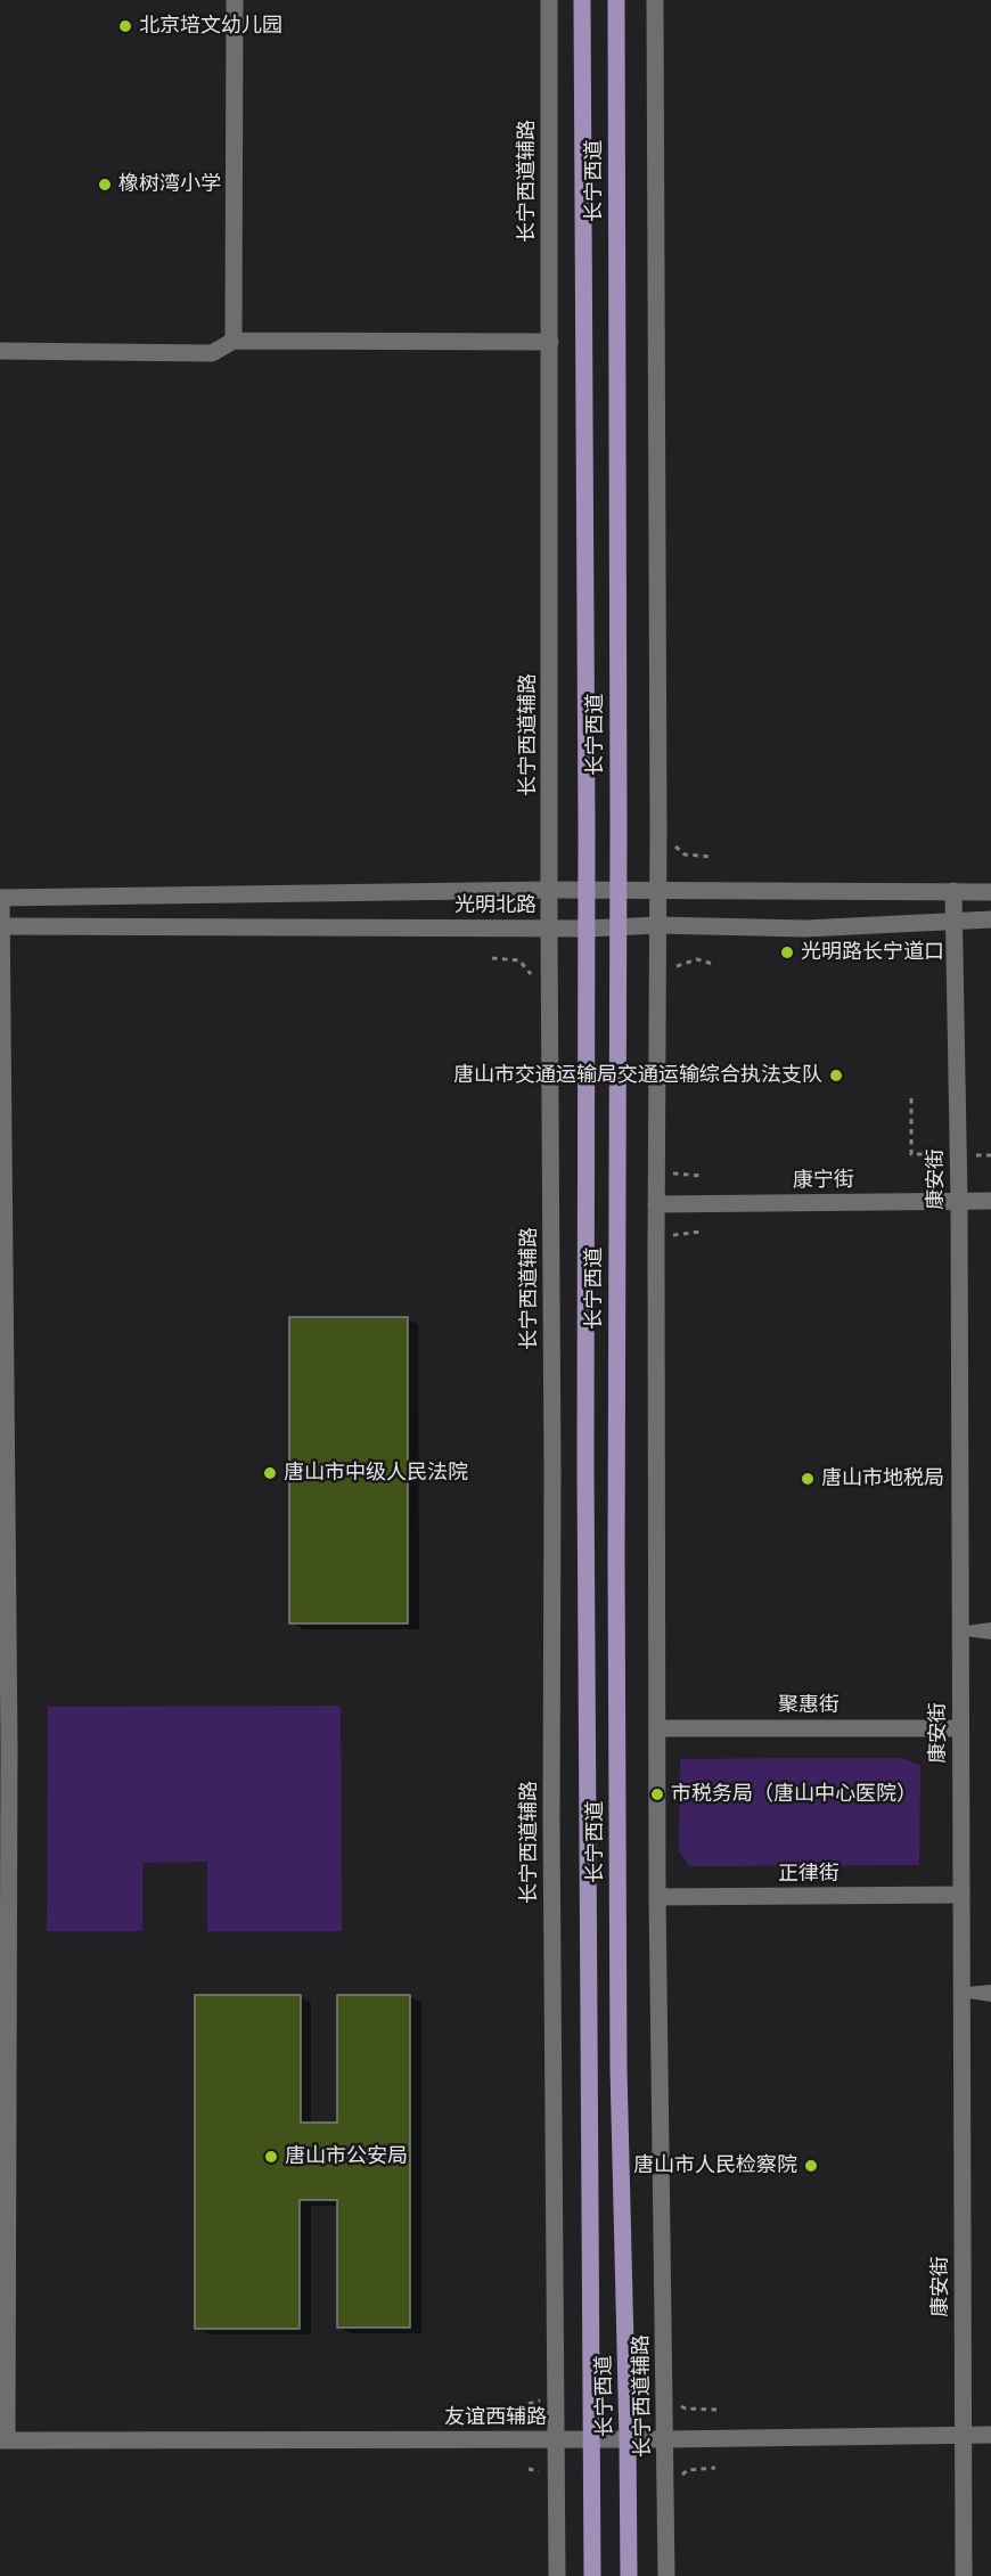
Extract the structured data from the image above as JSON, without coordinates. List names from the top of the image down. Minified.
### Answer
{"streets":{"main road":["长宁西道"],"street":["长宁西道辅路","光明北路","康安街","康宁街","聚惠街","正律街","友谊西辅路"]},"crossings":[["长宁西道辅路","光明北路"],["长宁西道辅路","康宁街"],["长宁西道辅路","聚惠街"],["长宁西道辅路","正律街"],["长宁西道辅路","友谊西辅路"],["长宁西道","光明北路"],["长宁西道","友谊西辅路"],["光明北路","康安街"],["康安街","康宁街"],["康安街","聚惠街"],["康安街","正律街"],["康安街","友谊西辅路"]],"places":["北京培文幼儿园","橡树湾小学","光明路长宁道口","唐山市交通运输局交通运输综合执法支队","唐山市中级人民法院","唐山市地税局","市税务局（唐山中心医院）","唐山市公安局","唐山市人民检察院"]}
